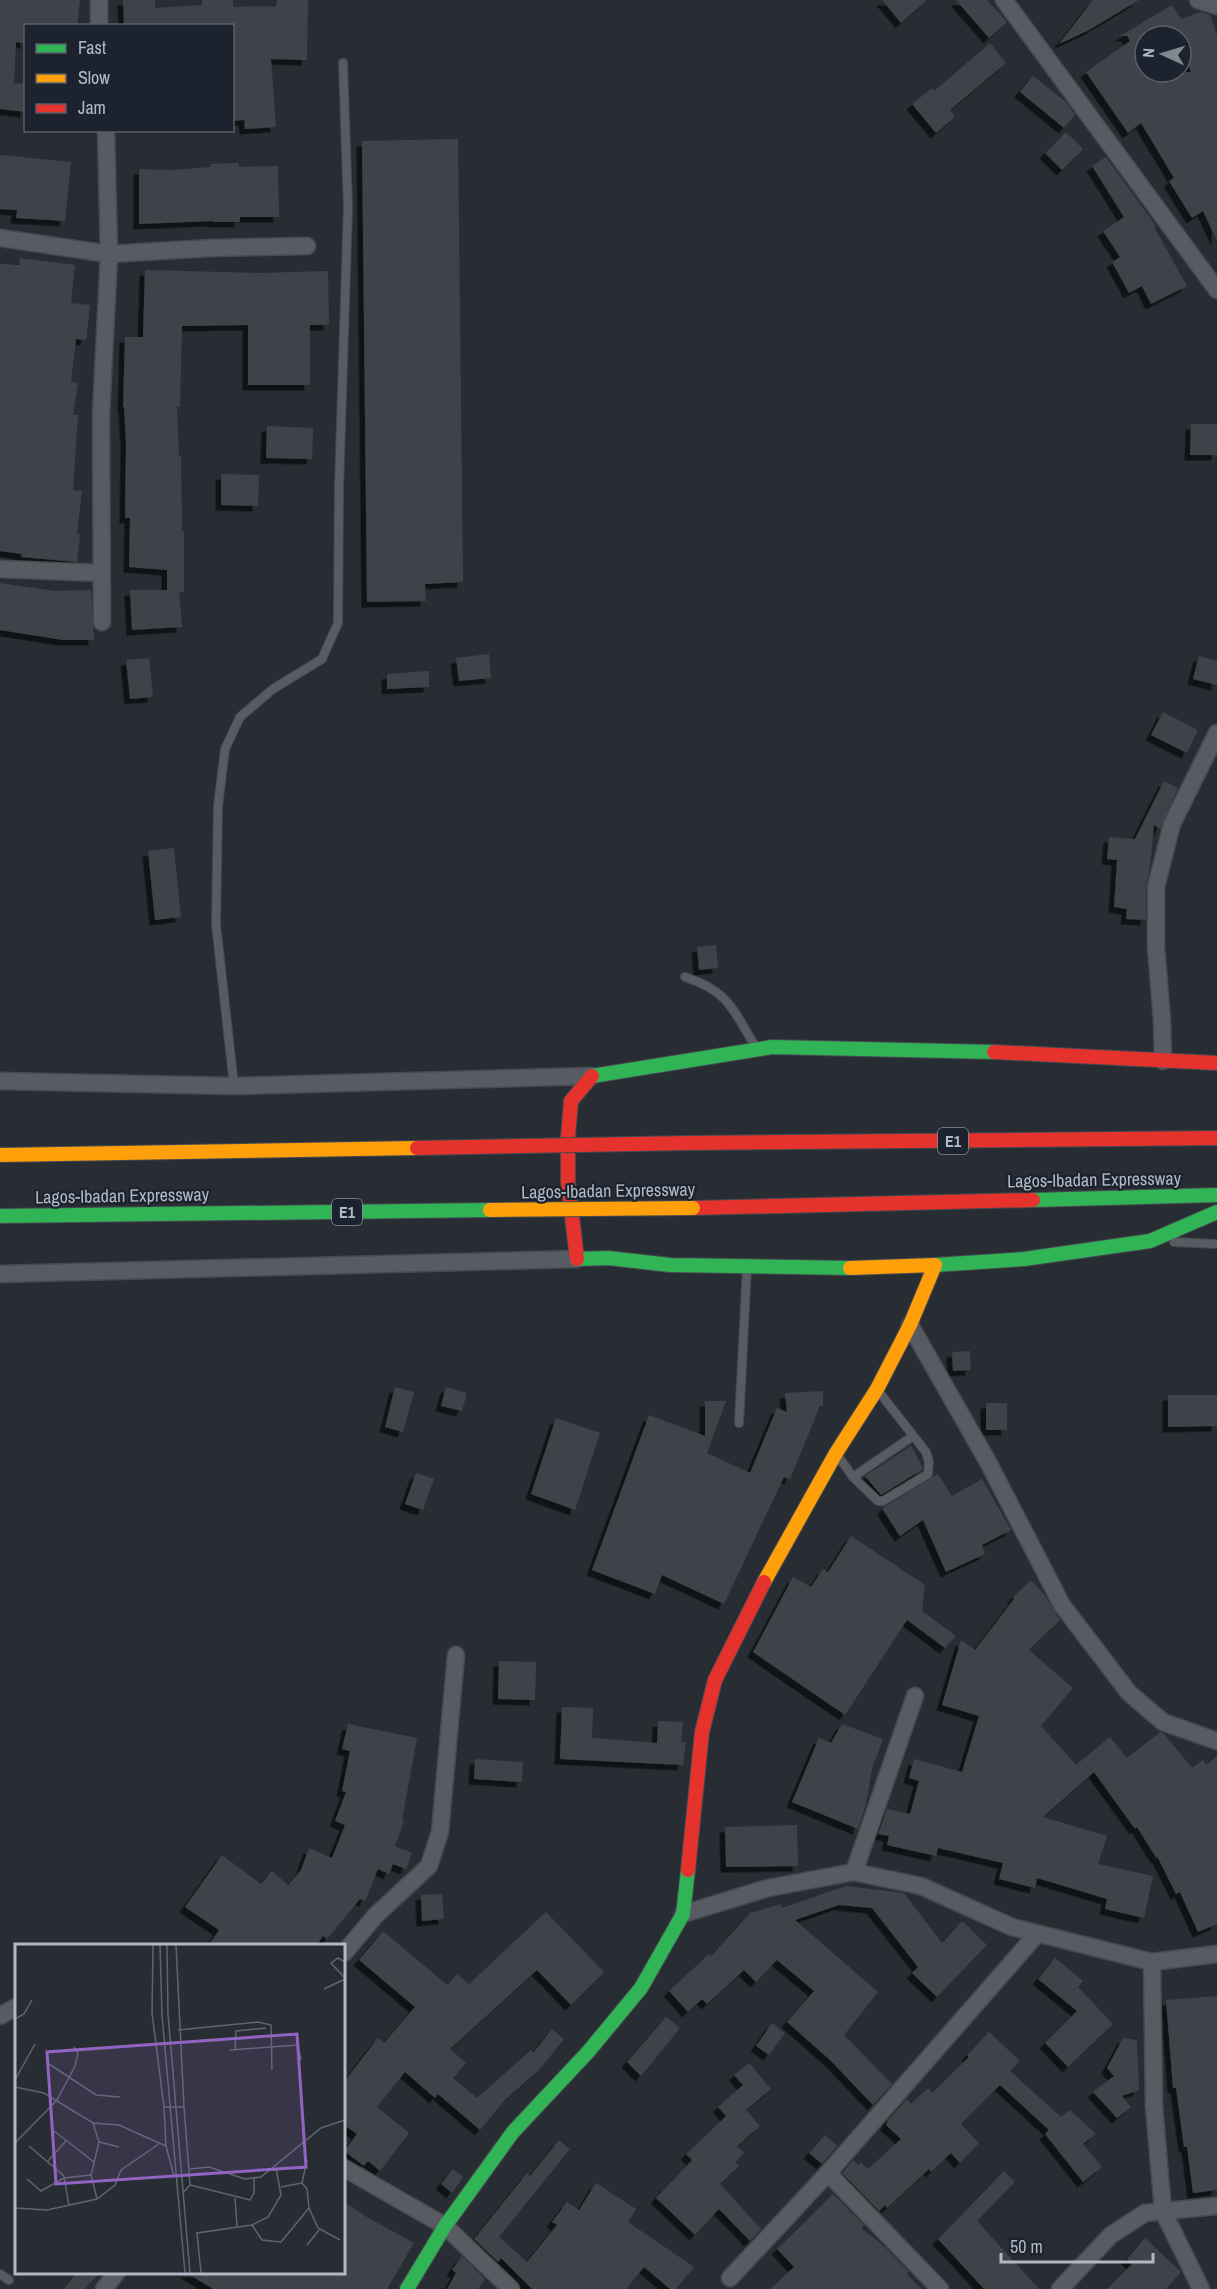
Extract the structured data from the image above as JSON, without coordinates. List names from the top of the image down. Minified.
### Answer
{"streets":{"main road":["E1","Lagos-Ibadan Expressway"]},"legend":["Fast","Slow","Jam"],"scale_bar":"50 m","north":"left"}
